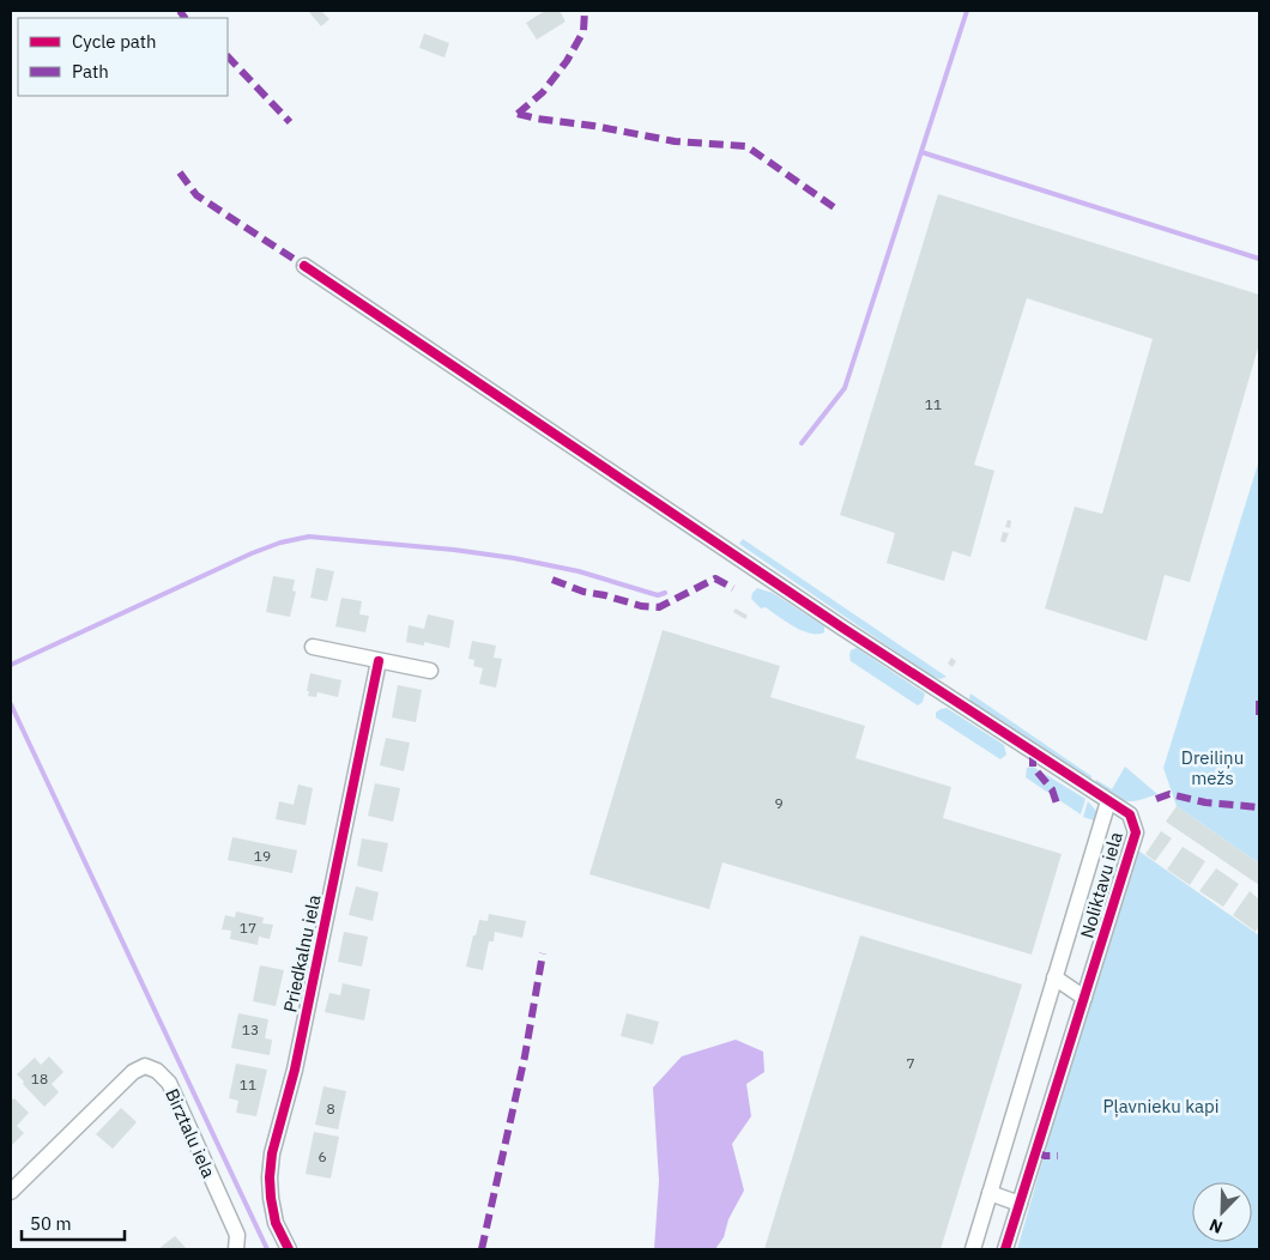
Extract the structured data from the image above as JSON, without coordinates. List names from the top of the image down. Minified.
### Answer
{"streets":{"street":["Noliktavu iela","Priedkalnu iela","Birztalu iela"]},"parks":["Dreiliņu mežs","Pļavnieku kapi"],"house_numbers":["11","9","19","17","13","7","18","11","8","6"],"legend":["Cycle path","Path"],"scale_bar":"50 m","north":"bottom left"}
